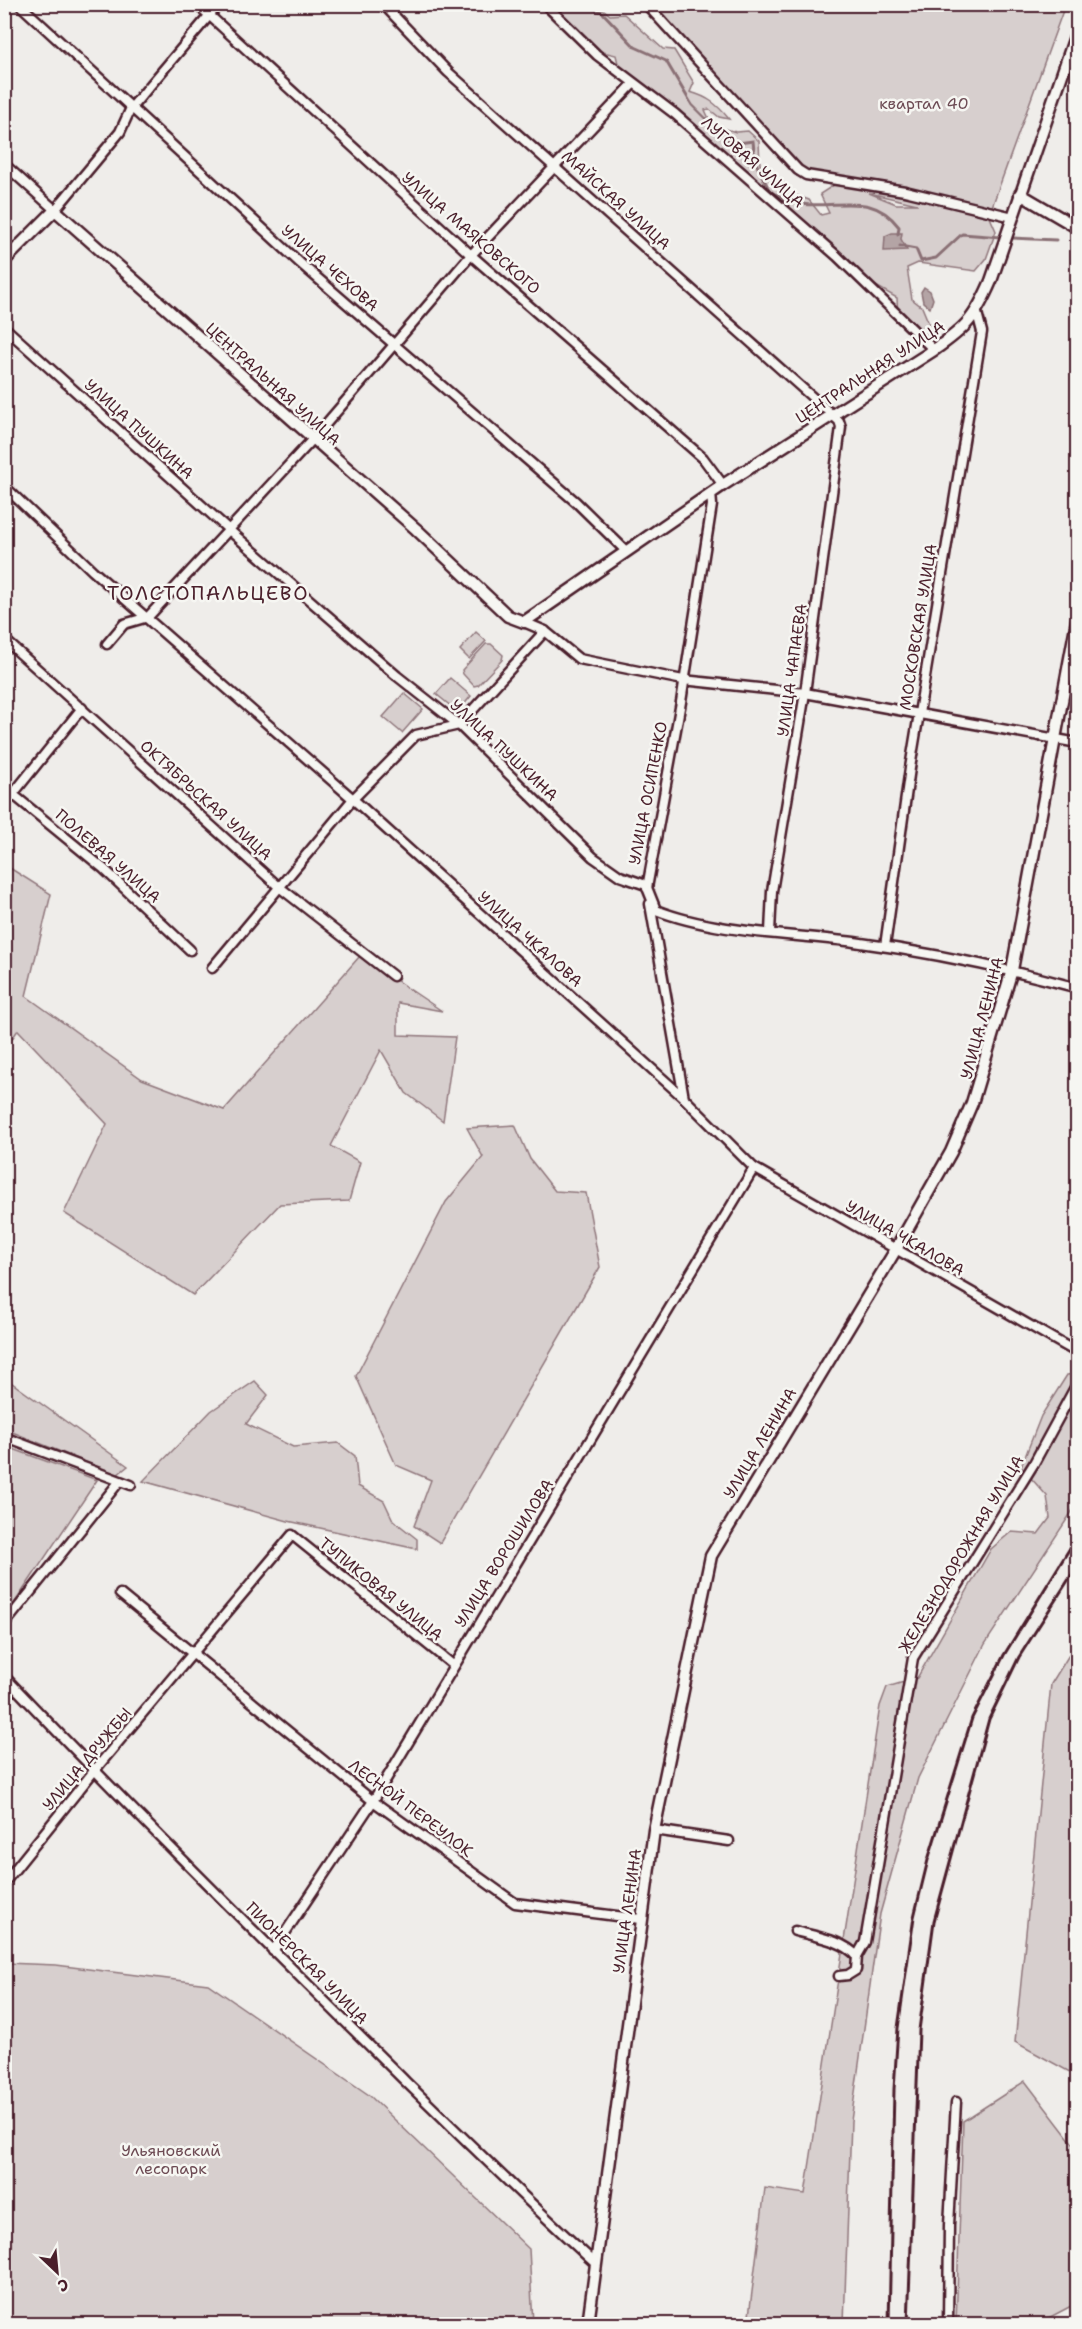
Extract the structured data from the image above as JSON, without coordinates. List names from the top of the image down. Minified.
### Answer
{"streets":{"street":["ЛУГОВАЯ УЛИЦА","МАЙСКАЯ УЛИЦА","УЛИЦА МАЯКОВСКОГО","УЛИЦА ЧЕХОВА","ЦЕНТРАЛЬНАЯ УЛИЦА","УЛИЦА ПУШКИНА","МОСКОВСКАЯ УЛИЦА","УЛИЦА ЧАПАЕВА","УЛИЦА ОСИПЕНКО","ОКТЯБРЬСКАЯ УЛИЦА","ПОЛЕВАЯ УЛИЦА","УЛИЦА ЧКАЛОВА","УЛИЦА ЛЕНИНА","УЛИЦА ВОРОШИЛОВА","ЖЕЛЕЗНОДОРОЖНАЯ УЛИЦА","ТУПИКОВАЯ УЛИЦА","УЛИЦА ДРУЖБЫ","ЛЕСНОЙ ПЕРЕУЛОК","ПИОНЕРСКАЯ УЛИЦА"]},"crossings":[["ЛУГОВАЯ УЛИЦА","ЦЕНТРАЛЬНАЯ УЛИЦА"],["МАЙСКАЯ УЛИЦА","ЦЕНТРАЛЬНАЯ УЛИЦА"],["МАЙСКАЯ УЛИЦА","УЛИЦА ЧАПАЕВА"],["УЛИЦА МАЯКОВСКОГО","ЦЕНТРАЛЬНАЯ УЛИЦА"],["УЛИЦА ЧЕХОВА","ЦЕНТРАЛЬНАЯ УЛИЦА"],["ЦЕНТРАЛЬНАЯ УЛИЦА","МОСКОВСКАЯ УЛИЦА"],["ЦЕНТРАЛЬНАЯ УЛИЦА","УЛИЦА ЧАПАЕВА"],["ЦЕНТРАЛЬНАЯ УЛИЦА","УЛИЦА ОСИПЕНКО"],["ЦЕНТРАЛЬНАЯ УЛИЦА","УЛИЦА ЛЕНИНА"],["УЛИЦА ПУШКИНА","УЛИЦА ОСИПЕНКО"],["УЛИЦА ОСИПЕНКО","УЛИЦА ЧКАЛОВА"],["УЛИЦА ЧКАЛОВА","УЛИЦА ЛЕНИНА"],["УЛИЦА ЧКАЛОВА","УЛИЦА ВОРОШИЛОВА"],["УЛИЦА ЛЕНИНА","ЛЕСНОЙ ПЕРЕУЛОК"],["УЛИЦА ЛЕНИНА","ПИОНЕРСКАЯ УЛИЦА"],["УЛИЦА ВОРОШИЛОВА","ТУПИКОВАЯ УЛИЦА"],["УЛИЦА ВОРОШИЛОВА","ЛЕСНОЙ ПЕРЕУЛОК"],["УЛИЦА ВОРОШИЛОВА","ПИОНЕРСКАЯ УЛИЦА"],["ТУПИКОВАЯ УЛИЦА","УЛИЦА ДРУЖБЫ"],["УЛИЦА ДРУЖБЫ","ЛЕСНОЙ ПЕРЕУЛОК"],["УЛИЦА ДРУЖБЫ","ПИОНЕРСКАЯ УЛИЦА"]],"districts":["ТОЛСТОПАЛЬЦЕВО"],"parks":["квартал 40","Ульяновский лесопарк"],"north":"bottom right"}
